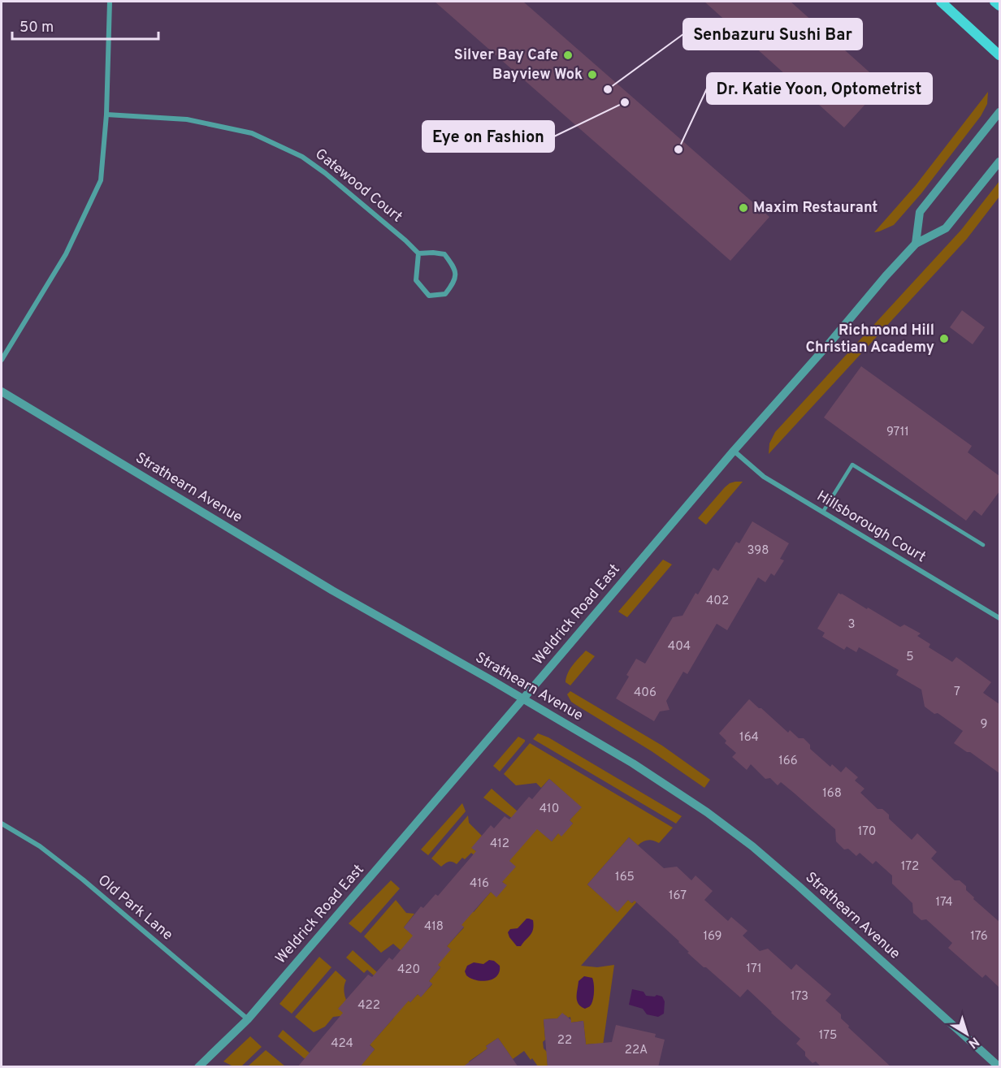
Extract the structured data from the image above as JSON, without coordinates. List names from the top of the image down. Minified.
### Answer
{"streets":{"street":["Gatewood Court","Strathearn Avenue","Hillsborough Court","Weldrick Road East","Old Park Lane"]},"crossings":[["Strathearn Avenue","Weldrick Road East"],["Hillsborough Court","Weldrick Road East"],["Weldrick Road East","Old Park Lane"]],"places":["Silver Bay Cafe","Bayview Wok","Senbazuru Sushi Bar","Eye on Fashion","Dr. Katie Yoon, Optometrist","Maxim Restaurant","Richmond Hill Christian Academy"],"house_numbers":["9711","398","402","3","404","5","7","406","9","164","166","168","410","170","412","172","165","416","167","174","418","169","176","171","420","173","422","175","22","424","22A"],"scale_bar":"50 m","north":"bottom right"}
